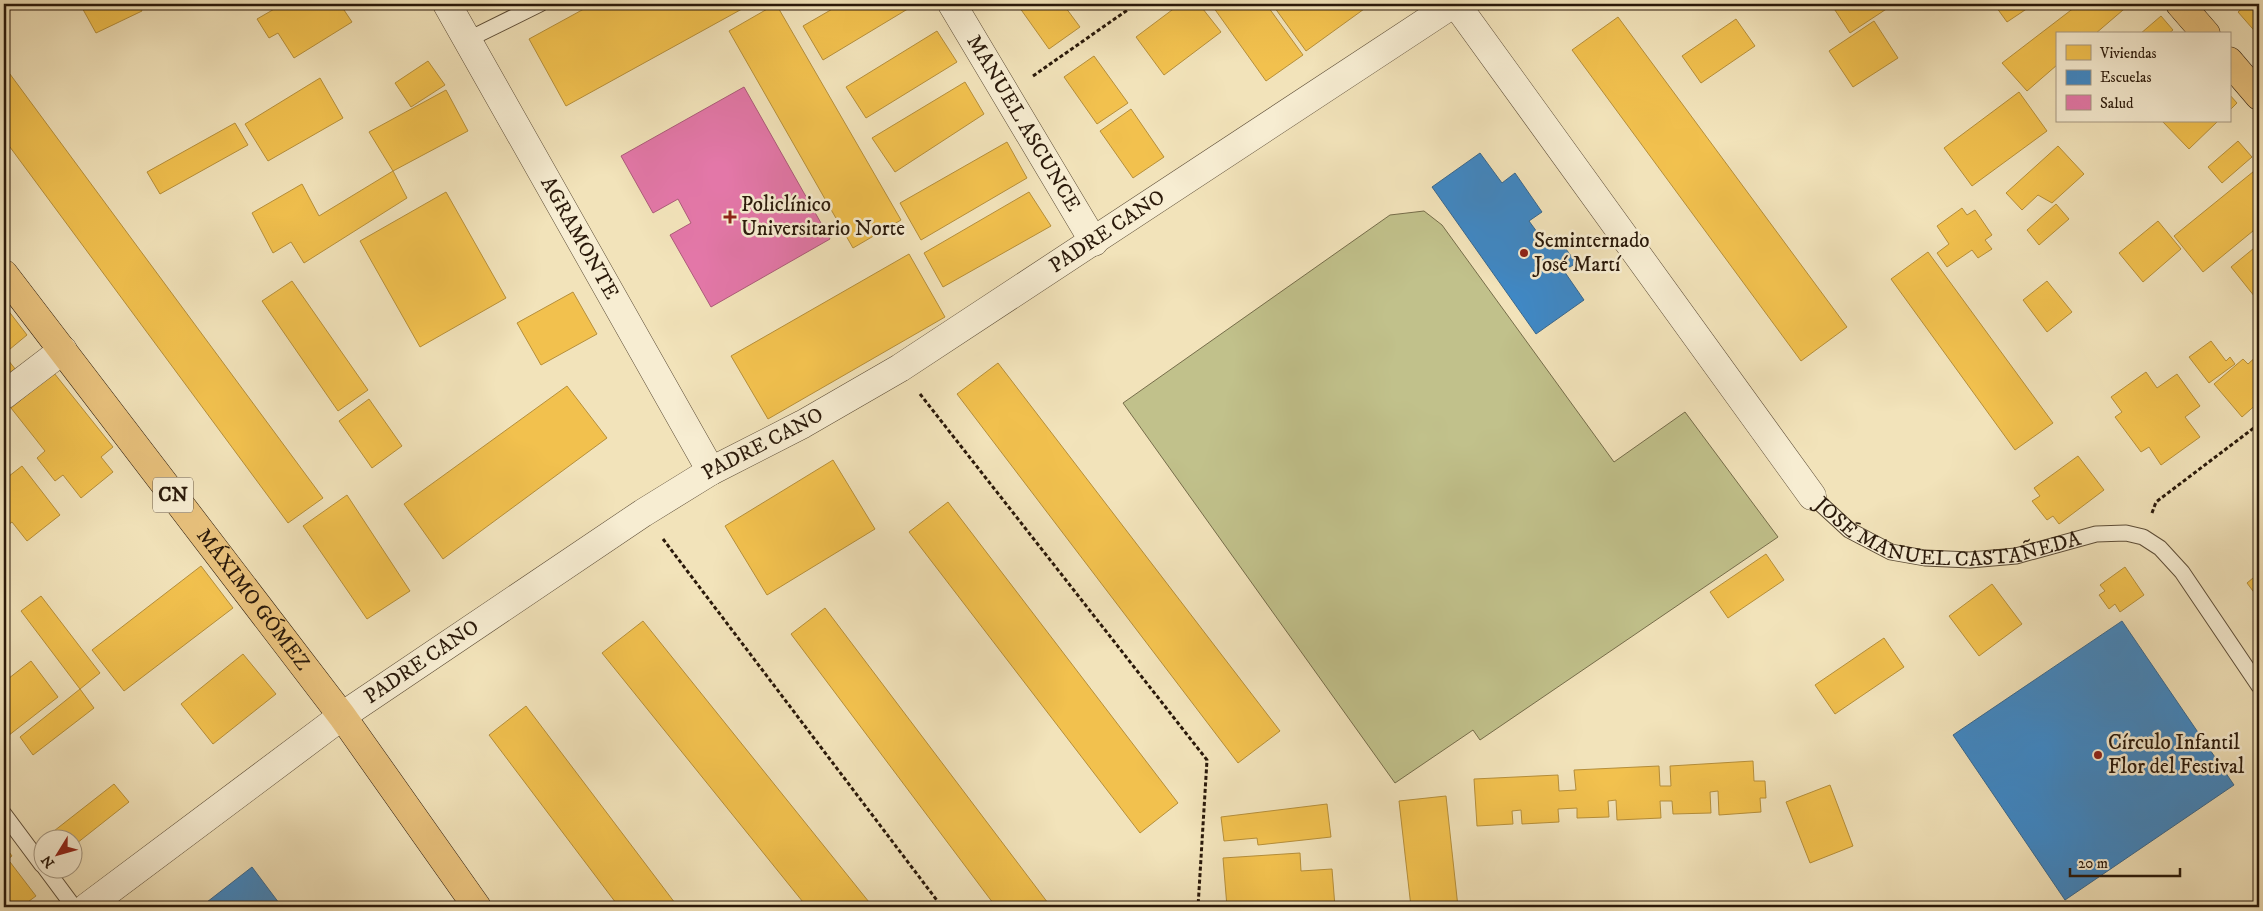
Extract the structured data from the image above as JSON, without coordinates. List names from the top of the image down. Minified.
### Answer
{"streets":{"main road":["CN","MÁXIMO GÓMEZ"],"street":["MANUEL ASCUNCE","PADRE CANO","AGRAMONTE","JOSÉ MANUEL CASTAÑEDA"]},"crossings":[["MANUEL ASCUNCE","PADRE CANO"],["PADRE CANO","AGRAMONTE"],["PADRE CANO","JOSÉ MANUEL CASTAÑEDA"],["PADRE CANO","MÁXIMO GÓMEZ"]],"places":{"health":["Policlínico Universitario Norte"],"other":["Seminternado José Martí","Círculo Infantil Flor del Festival"]},"legend":["Viviendas","Escuelas","Salud"],"scale_bar":"20 m","north":"bottom left"}
